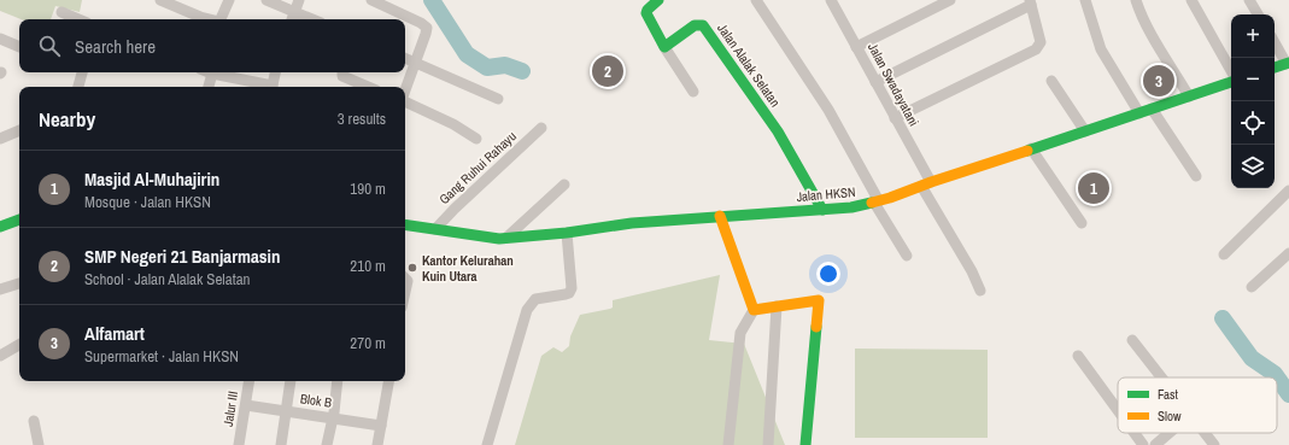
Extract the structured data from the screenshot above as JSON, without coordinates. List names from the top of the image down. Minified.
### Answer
{"streets":{"main road":["Jalan Alalak Selatan","Jalan HKSN"],"street":["Jalan Swadayatani","Gang Ruhui Rahayu","Blok B","Jalur III"]},"crossings":[["Jalan Alalak Selatan","Jalan HKSN"],["Jalan Swadayatani","Jalan HKSN"],["Gang Ruhui Rahayu","Jalan HKSN"],["Blok B","Jalur III"]],"places":["Kantor Kelurahan Kuin Utara"],"legend":["Fast","Slow"],"page":{"map_buttons":["+","−"],"search":"Search here","pins":["2","3","1"],"heading":["Nearby","3 results"],"list":[{"mark":"1","name":"Masjid Al-Muhajirin","note":"Mosque · Jalan HKSN","value":"190 m"},{"mark":"2","name":"SMP Negeri 21 Banjarmasin","note":"School · Jalan Alalak Selatan","value":"210 m"},{"mark":"3","name":"Alfamart","note":"Supermarket · Jalan HKSN","value":"270 m"}]}}
